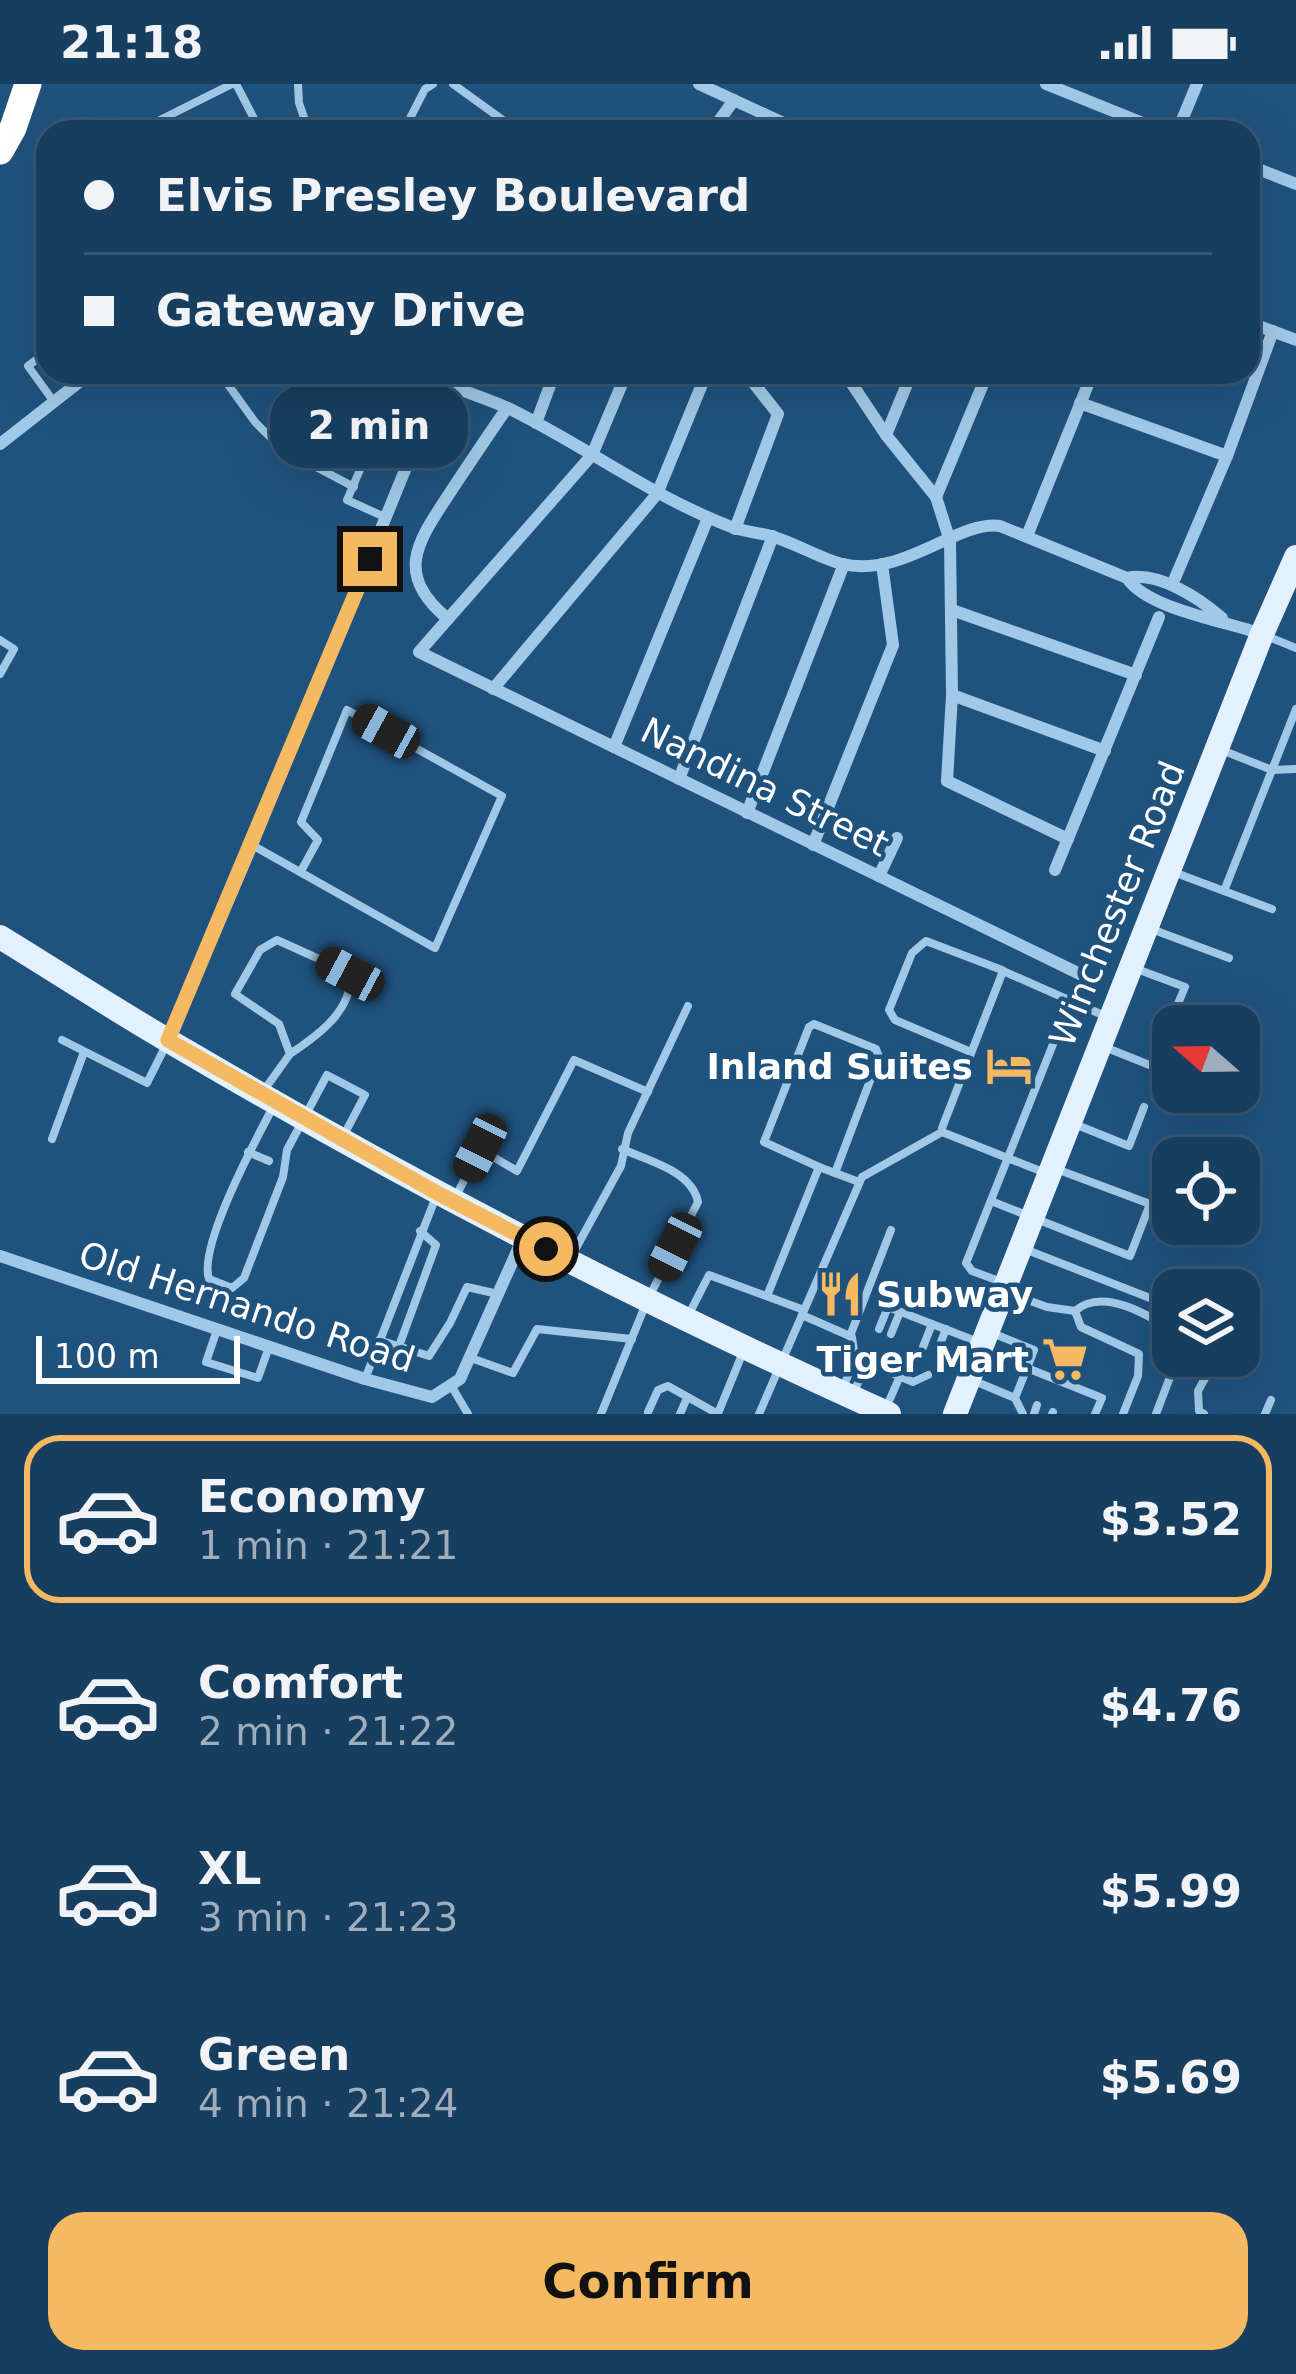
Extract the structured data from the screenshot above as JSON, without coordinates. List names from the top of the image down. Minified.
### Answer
{"streets":{"main road":["Winchester Road"],"street":["Nandina Street","Old Hernando Road"]},"places":{"hotel":["Inland Suites"],"restaurant":["Subway"],"supermarket":["Tiger Mart"]},"scale_bar":"100 m","north":"left","page":{"status":"21:18","banner":["Elvis Presley Boulevard","Gateway Drive"],"bubble":"2 min","scale":"100 m","list":[{"name":"Economy","note":"1 min · 21:21","value":"$3.52"},{"name":"Comfort","note":"2 min · 21:22","value":"$4.76"},{"name":"XL","note":"3 min · 21:23","value":"$5.99"},{"name":"Green","note":"4 min · 21:24","value":"$5.69"}],"buttons":"Confirm"}}
